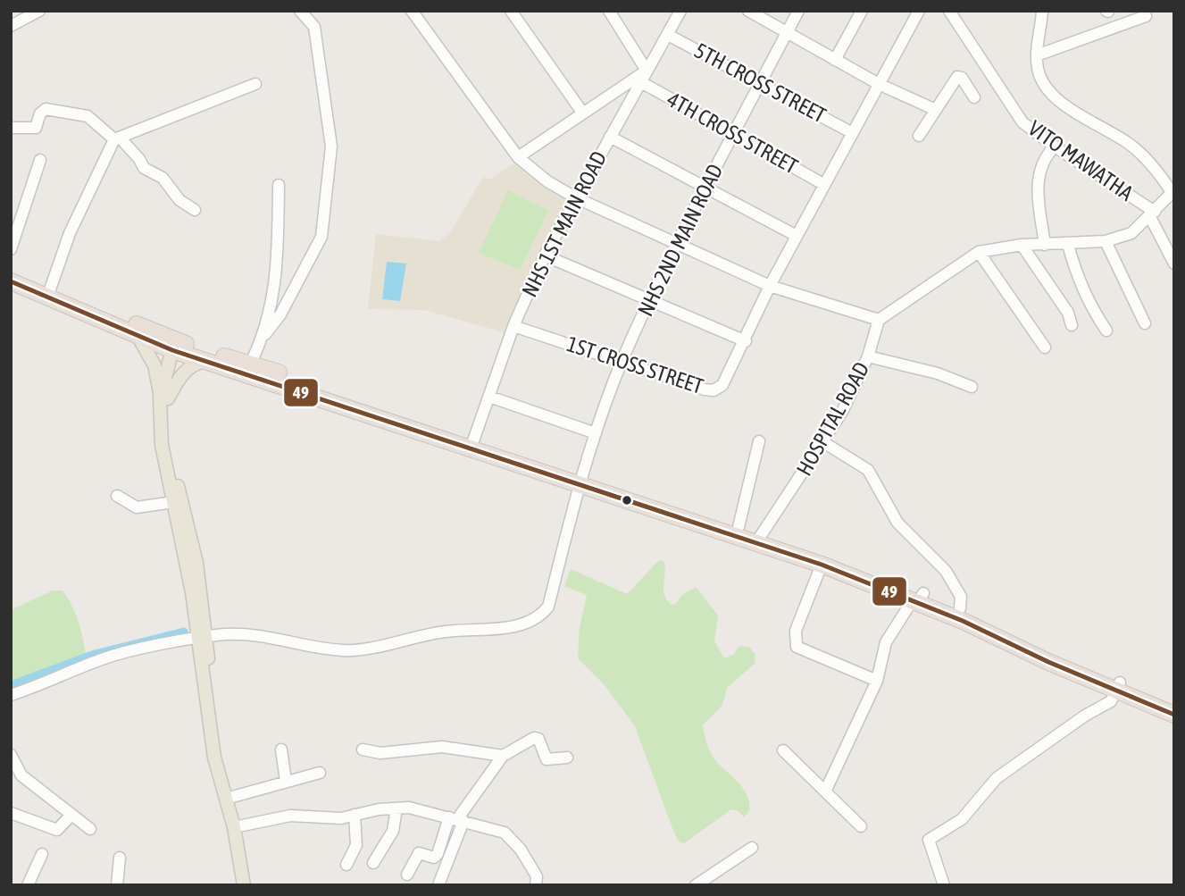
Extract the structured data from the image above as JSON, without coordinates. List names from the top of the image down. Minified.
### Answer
{"streets":{"street":["5TH CROSS STREET","4TH CROSS STREET","VITO MAWATHA","NHS 1ST MAIN ROAD","NHS 2ND MAIN ROAD","1ST CROSS STREET","HOSPITAL ROAD"]},"crossings":[["5TH CROSS STREET","NHS 1ST MAIN ROAD"],["5TH CROSS STREET","NHS 2ND MAIN ROAD"],["5TH CROSS STREET","1ST CROSS STREET"],["4TH CROSS STREET","NHS 1ST MAIN ROAD"],["4TH CROSS STREET","NHS 2ND MAIN ROAD"],["4TH CROSS STREET","1ST CROSS STREET"],["NHS 1ST MAIN ROAD","1ST CROSS STREET"],["NHS 2ND MAIN ROAD","1ST CROSS STREET"]],"lines":["transit line 49"]}
